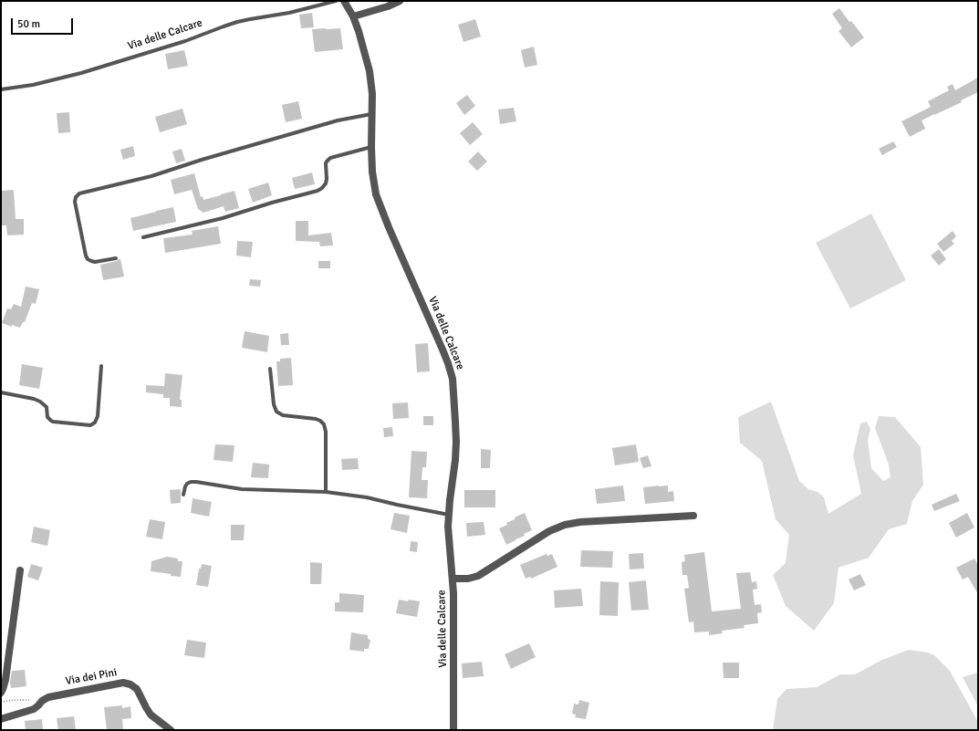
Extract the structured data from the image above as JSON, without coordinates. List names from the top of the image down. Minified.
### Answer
{"streets":{"street":["Via delle Calcare","Via dei Pini"]},"scale_bar":"50 m"}
